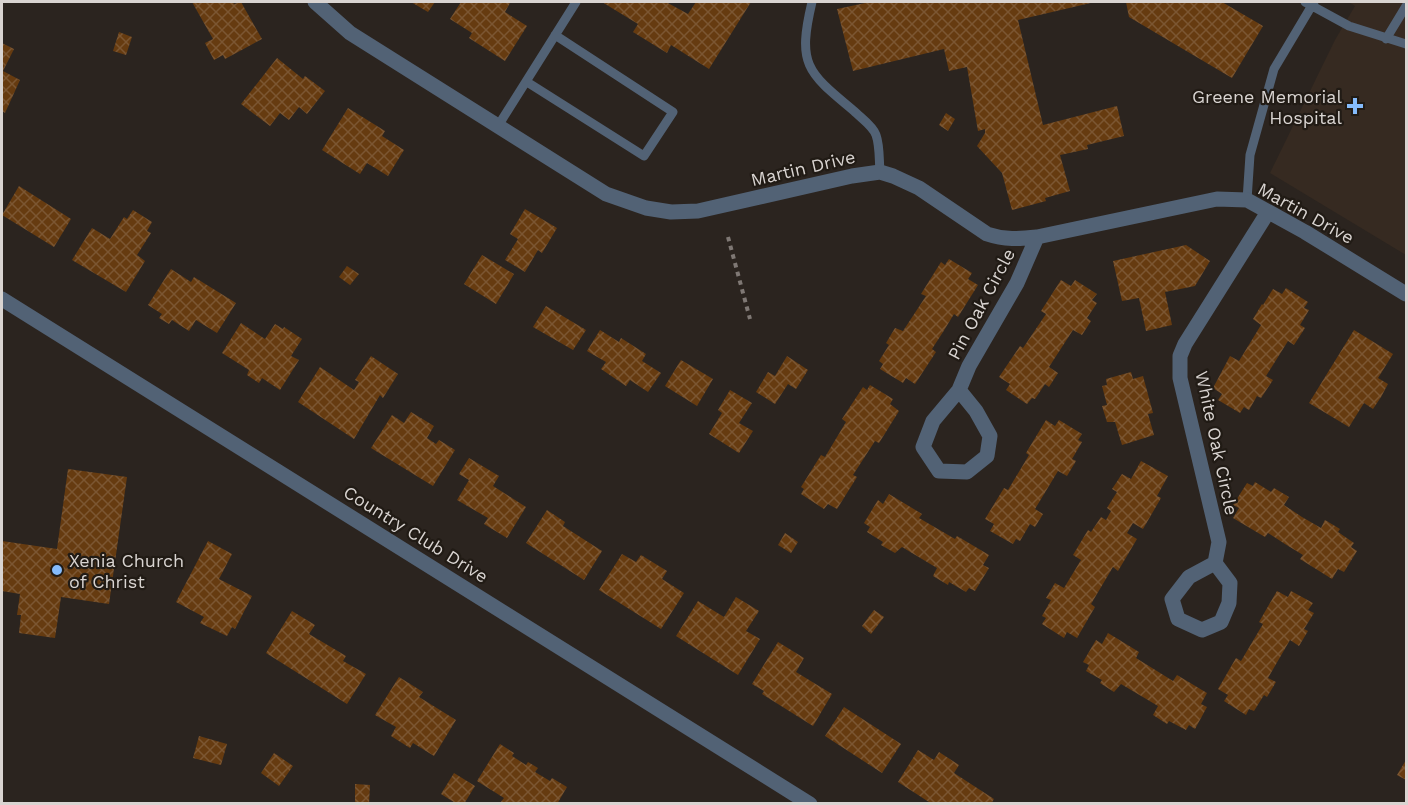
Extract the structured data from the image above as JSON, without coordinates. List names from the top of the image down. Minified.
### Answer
{"streets":{"street":["Martin Drive","Pin Oak Circle","White Oak Circle","Country Club Drive"]},"crossings":[["Martin Drive","Pin Oak Circle"],["Martin Drive","White Oak Circle"]],"places":{"health":["Greene Memorial Hospital"],"other":["Xenia Church of Christ"]}}
